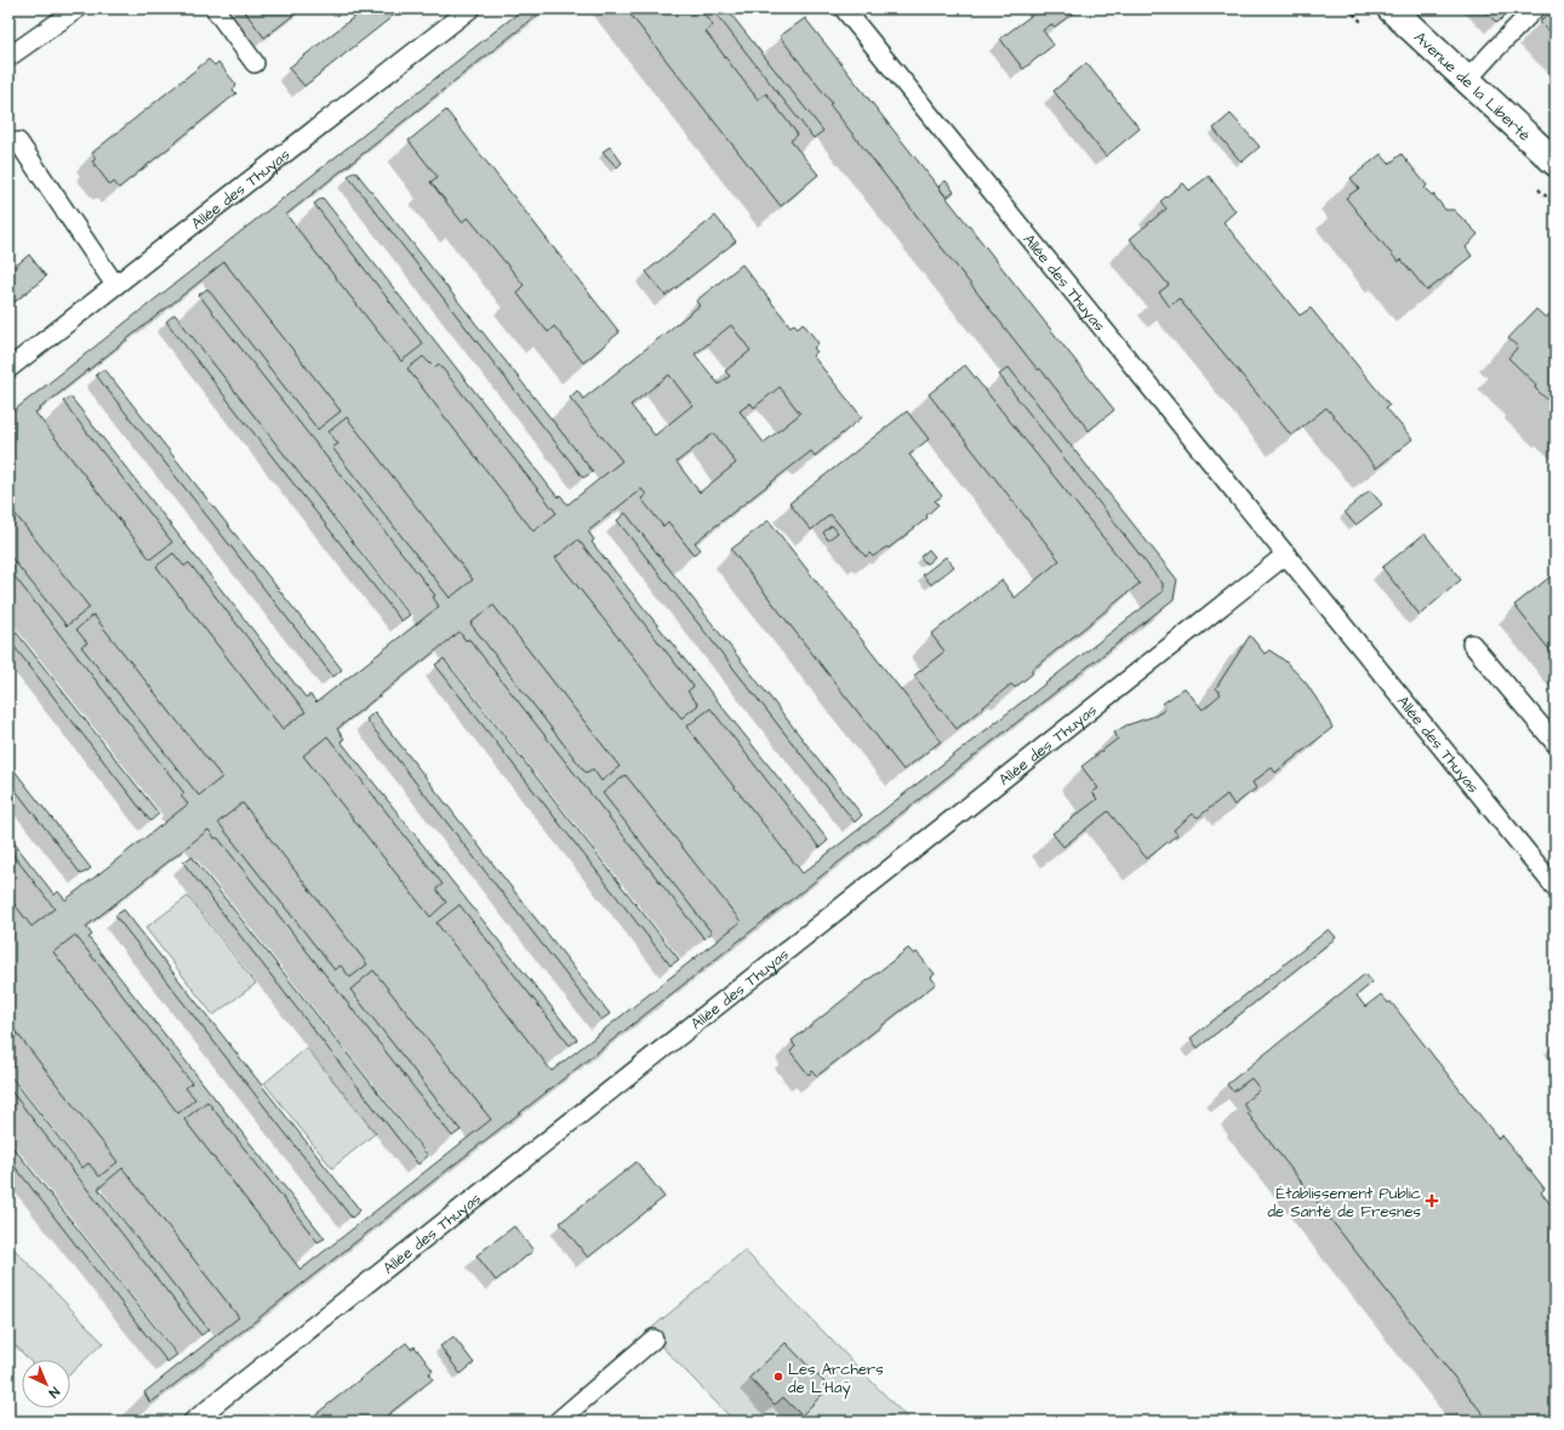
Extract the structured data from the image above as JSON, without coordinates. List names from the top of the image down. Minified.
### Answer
{"streets":{"main road":["Avenue de la Liberté"],"lane":["Allée des Thuyas"]},"places":{"health":["Établissement Public de Santé de Fresnes"],"other":["Les Archers de L'Haÿ"]},"north":"bottom right"}
